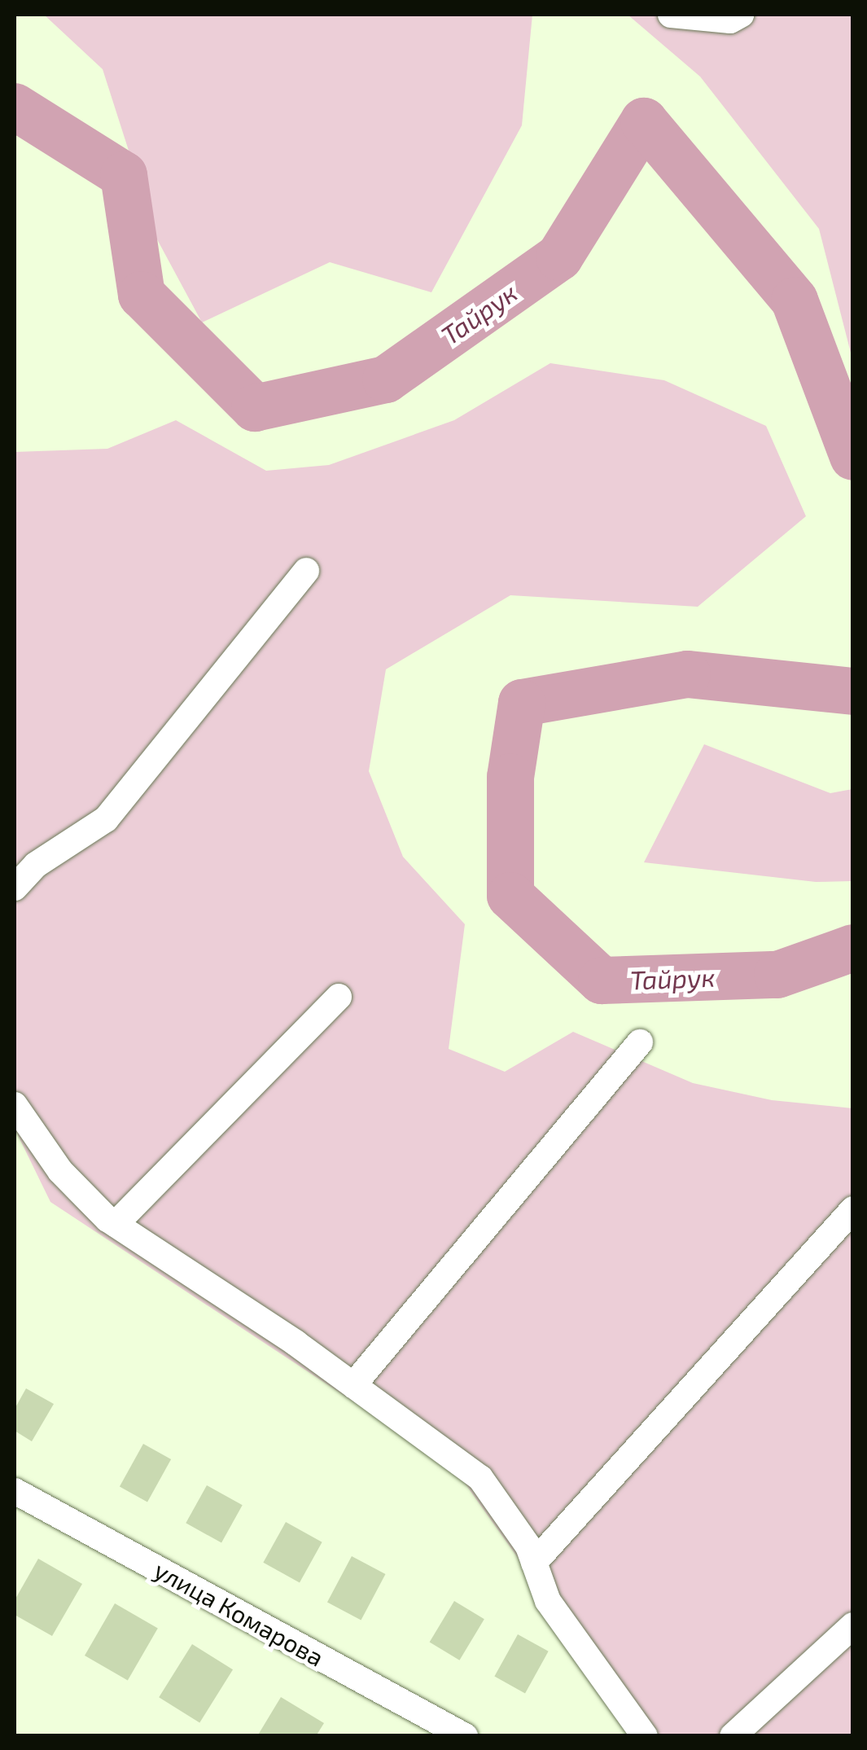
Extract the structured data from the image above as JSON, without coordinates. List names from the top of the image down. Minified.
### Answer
{"streets":{"street":["улица Комарова"]},"water":["Тайрук"]}
